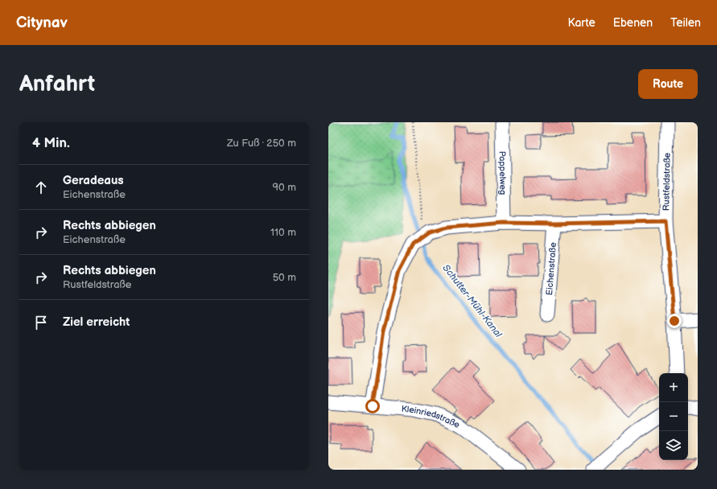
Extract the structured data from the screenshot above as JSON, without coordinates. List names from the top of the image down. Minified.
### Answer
{"streets":{"street":["Pappelweg","Rustfeldstraße","Eichenstraße","Kleinriedstraße"]},"water":["Schutter-Mühl-Kanal"],"page":{"header":"Citynav","nav":["Karte","Ebenen","Teilen"],"buttons":"Route","title":"Anfahrt","heading":["4 Min.","Zu Fuß · 250 m"],"list":[["Geradeaus","Eichenstraße","90 m"],["Rechts abbiegen","Eichenstraße","110 m"],["Rechts abbiegen","Rustfeldstraße","50 m"],"Ziel erreicht"],"map_buttons":["+","−"]}}
